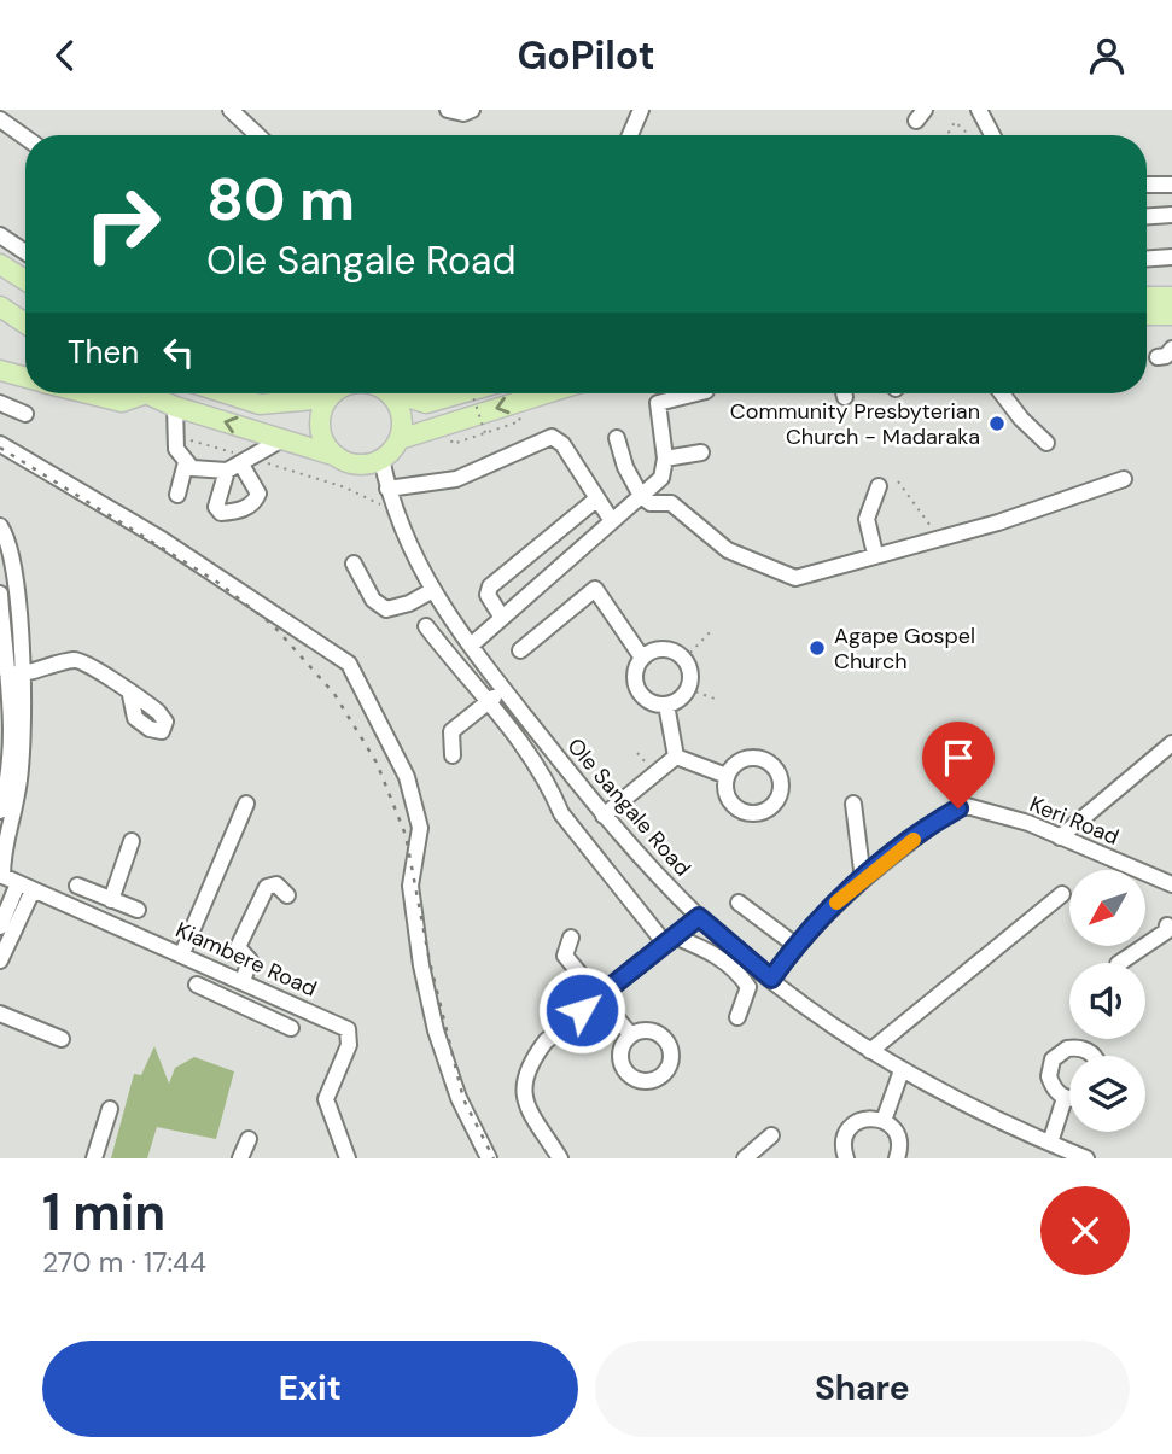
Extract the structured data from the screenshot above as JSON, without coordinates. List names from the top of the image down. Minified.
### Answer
{"streets":{"street":["Ole Sangale Road","Keri Road","Kiambere Road"]},"crossings":[["Ole Sangale Road","Keri Road"]],"places":["Community Presbyterian Church - Madaraka","Agape Gospel Church"],"north":"bottom left","page":{"header":"GoPilot","turn":["80 m","Ole Sangale Road"],"then":"Then","heading":["1 min","270 m · 17:44"],"buttons":["Exit","Share"]}}
